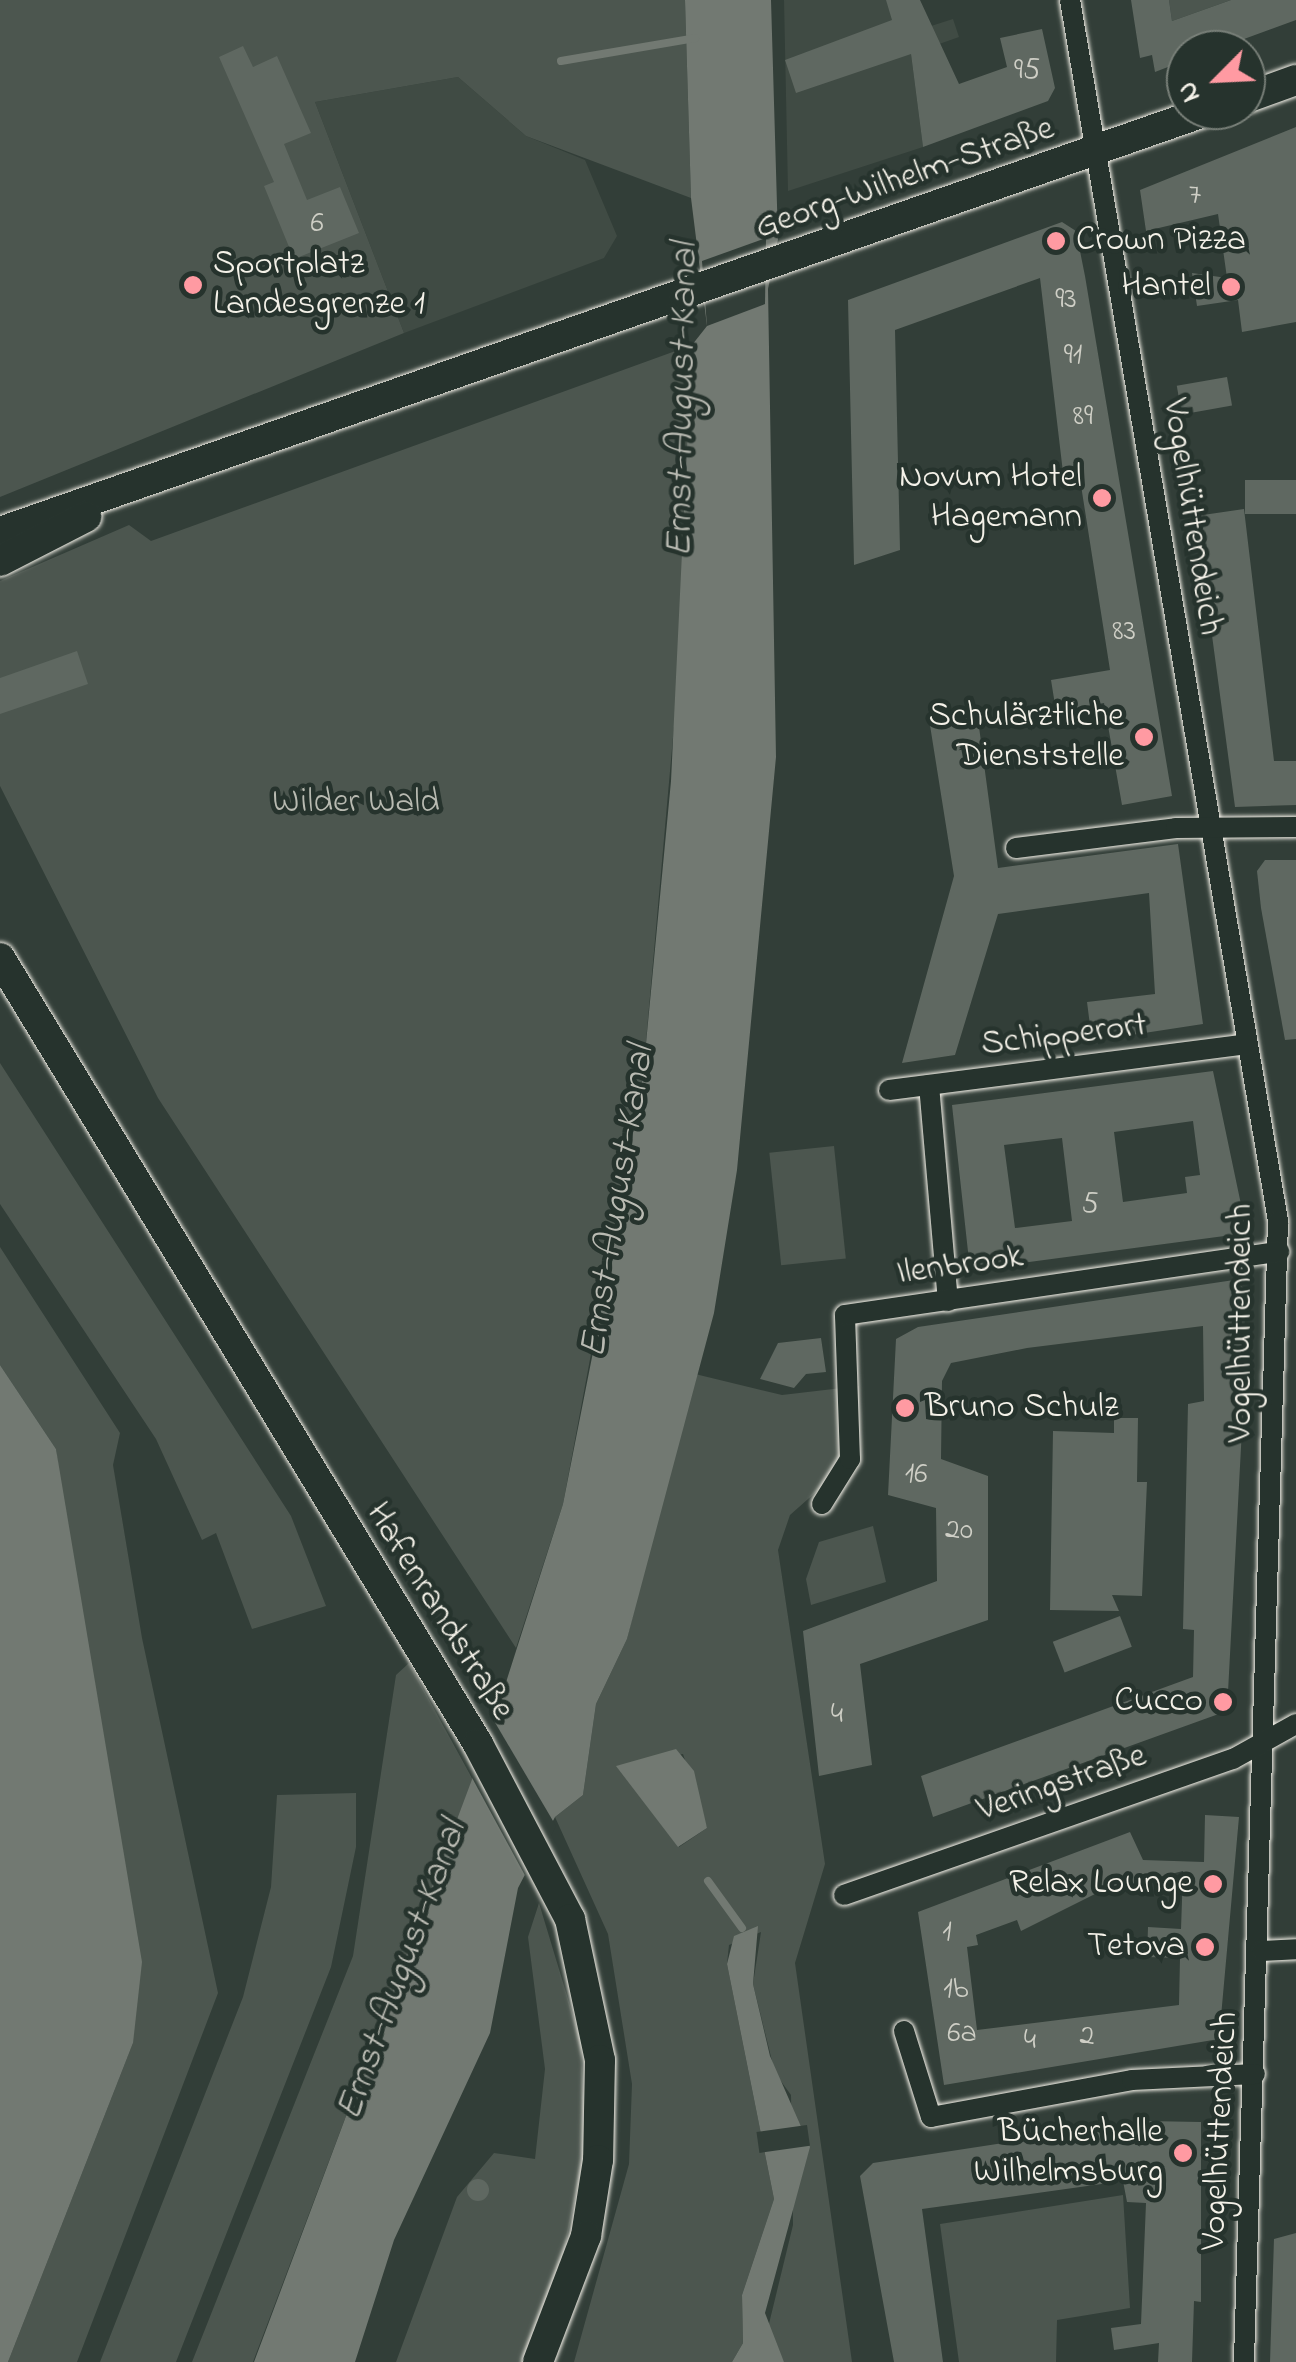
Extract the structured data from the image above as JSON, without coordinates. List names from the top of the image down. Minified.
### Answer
{"streets":{"main road":["Georg-Wilhelm-Straße","Hafenrandstraße"],"street":["Vogelhüttendeich","Schipperort","Ilenbrook","Veringstraße"]},"crossings":[["Georg-Wilhelm-Straße","Vogelhüttendeich"],["Vogelhüttendeich","Schipperort"],["Vogelhüttendeich","Ilenbrook"],["Vogelhüttendeich","Veringstraße"]],"water":["Ernst-August-Kanal"],"parks":["Wilder Wald"],"places":["Crown Pizza","Sportplatz Landesgrenze 1","Hantel","Novum Hotel Hagemann","Schulärztliche Dienststelle","Bruno Schulz","Cucco","Relax Lounge","Tetova","Bücherhalle Wilhelmsburg"],"house_numbers":["95","7","6","93","91","89","83","5","16","20","4","1","1b","6a","2","4"],"north":"bottom left"}
